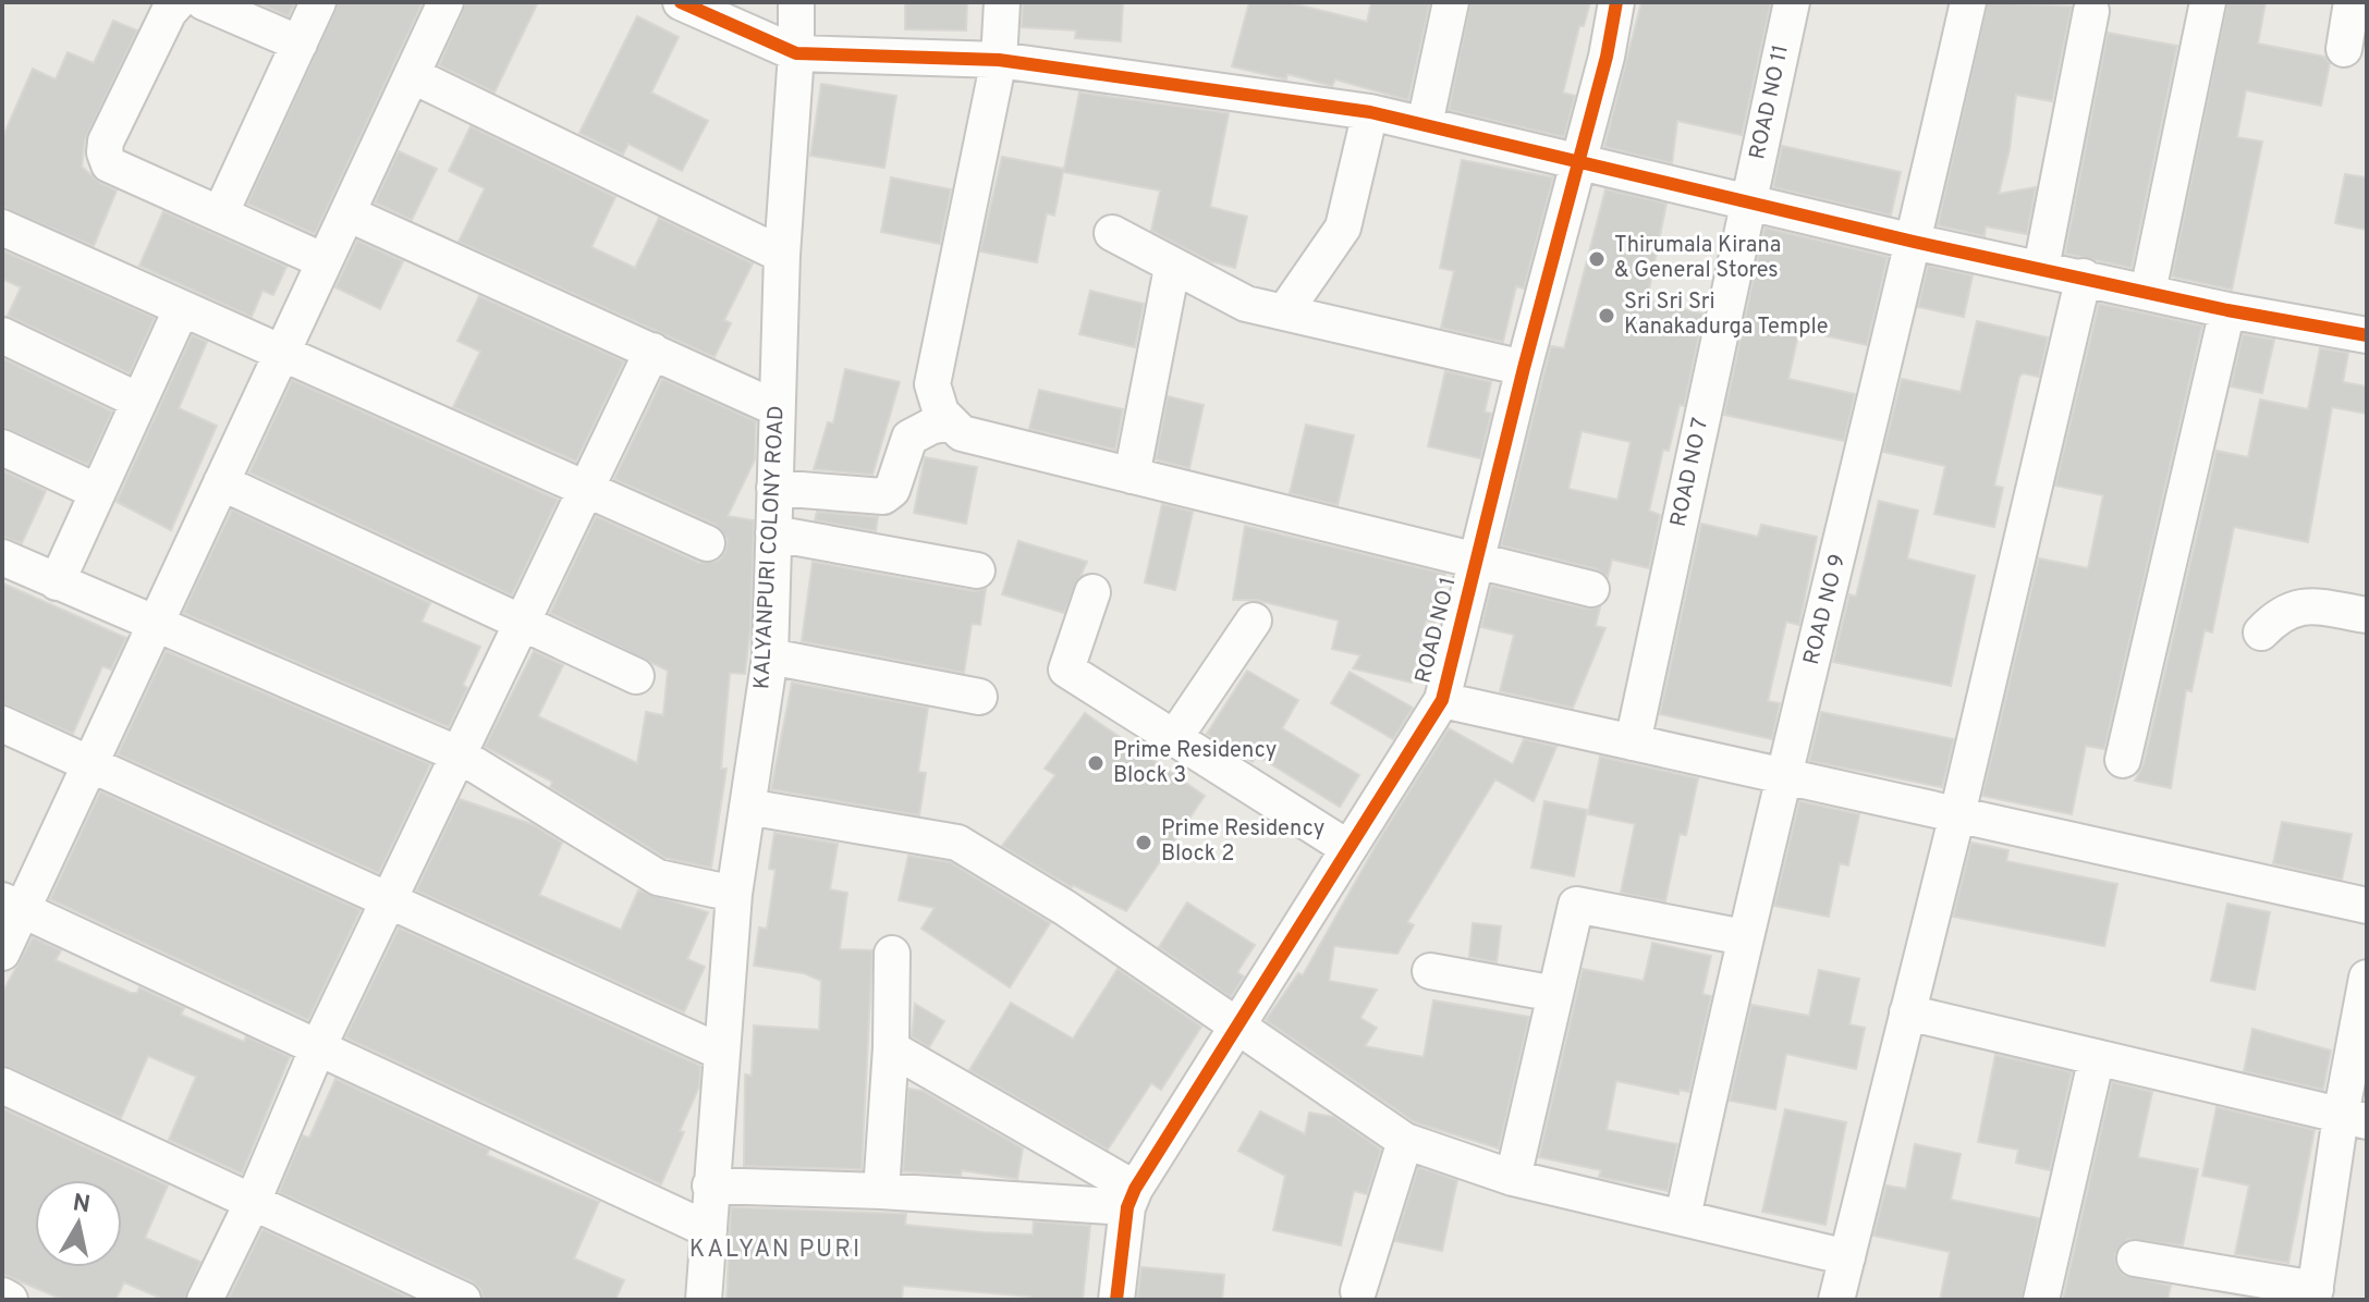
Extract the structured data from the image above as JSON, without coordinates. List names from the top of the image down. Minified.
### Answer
{"streets":{"street":["ROAD NO 11","ROAD NO 7","KALYANPURI COLONY ROAD","ROAD NO 9","ROAD NO 1"]},"crossings":[["ROAD NO 11","ROAD NO 7"]],"districts":["KALYAN PURI"],"places":["Thirumala Kirana & General Stores","Sri Sri Sri Kanakadurga Temple","Prime Residency Block 3","Prime Residency Block 2"],"north":"top"}
